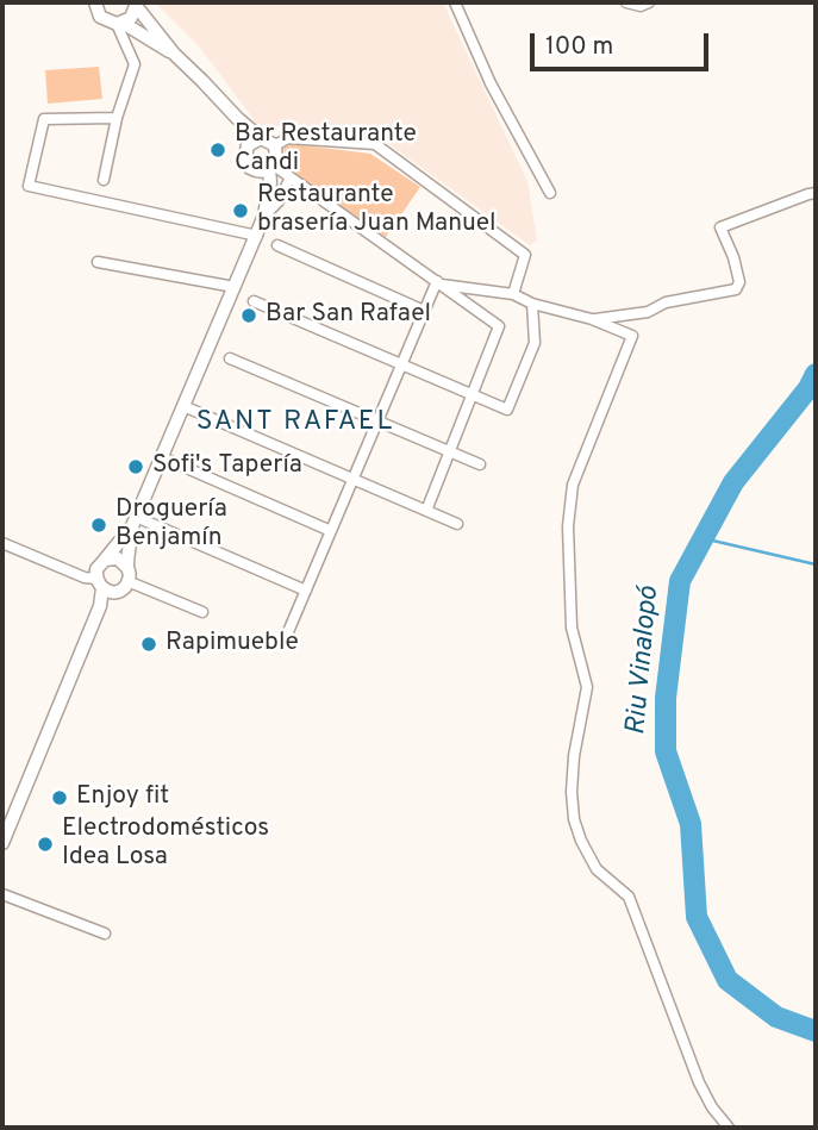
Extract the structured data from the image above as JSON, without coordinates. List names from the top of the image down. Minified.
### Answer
{"districts":["SANT RAFAEL"],"water":["Riu Vinalopó"],"places":["Bar Restaurante Candi","Restaurante brasería Juan Manuel","Bar San Rafael","Sofi's Tapería","Droguería Benjamín","Rapimueble","Enjoy fit","Electrodomésticos Idea Losa"],"scale_bar":"100 m"}
